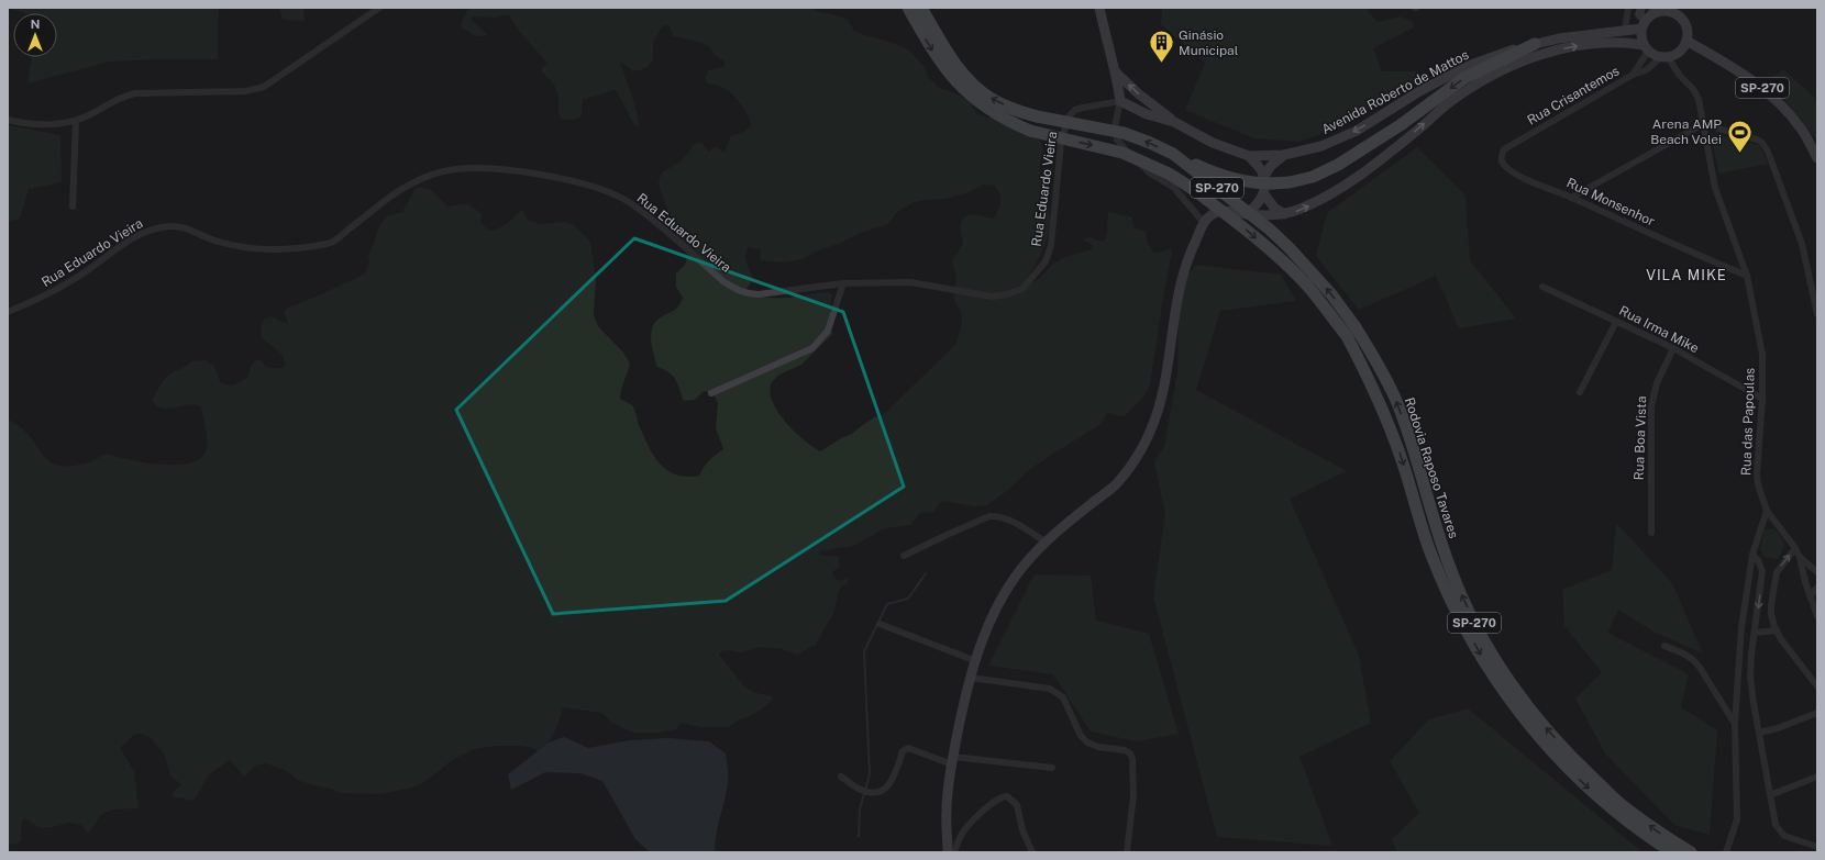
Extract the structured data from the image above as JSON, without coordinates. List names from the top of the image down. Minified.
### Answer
{"streets":{"highway":["SP-270","Rodovia Raposo Tavares"],"main road":["Avenida Roberto de Mattos"],"street":["Rua Crisantemos","Rua Eduardo Vieira","Rua Monsenhor","Rua Irma Mike","Rua das Papoulas","Rua Boa Vista"]},"crossings":[["SP-270","Avenida Roberto de Mattos"],["SP-270","Rua Crisantemos"],["SP-270","Rua das Papoulas"],["Avenida Roberto de Mattos","Rua Crisantemos"],["Avenida Roberto de Mattos","Rua Eduardo Vieira"],["Avenida Roberto de Mattos","Rua das Papoulas"],["Rua Crisantemos","Rua Monsenhor"],["Rua Crisantemos","Rua das Papoulas"],["Rua Monsenhor","Rua das Papoulas"],["Rua Irma Mike","Rua das Papoulas"],["Rua Irma Mike","Rua Boa Vista"]],"districts":["VILA MIKE"],"places":{"building":["Ginásio Municipal"],"sports":["Arena AMP Beach Volei"]},"north":"top"}
